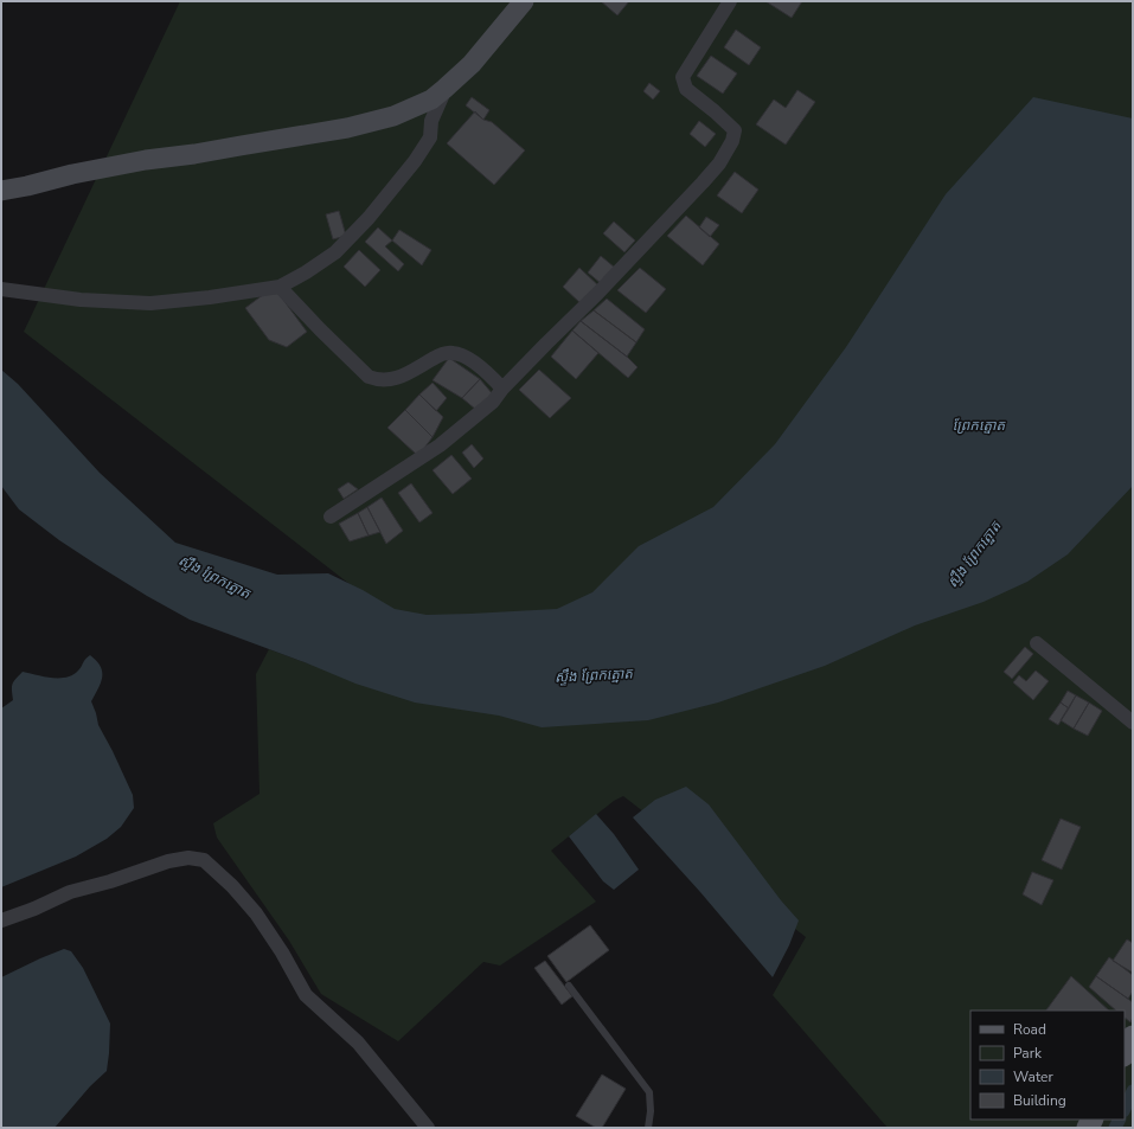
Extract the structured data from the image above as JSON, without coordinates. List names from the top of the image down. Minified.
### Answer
{"water":["ព្រែកត្នោត","ស្ទឹង ព្រែកត្នោត"],"legend":["Road","Park","Water","Building"]}
